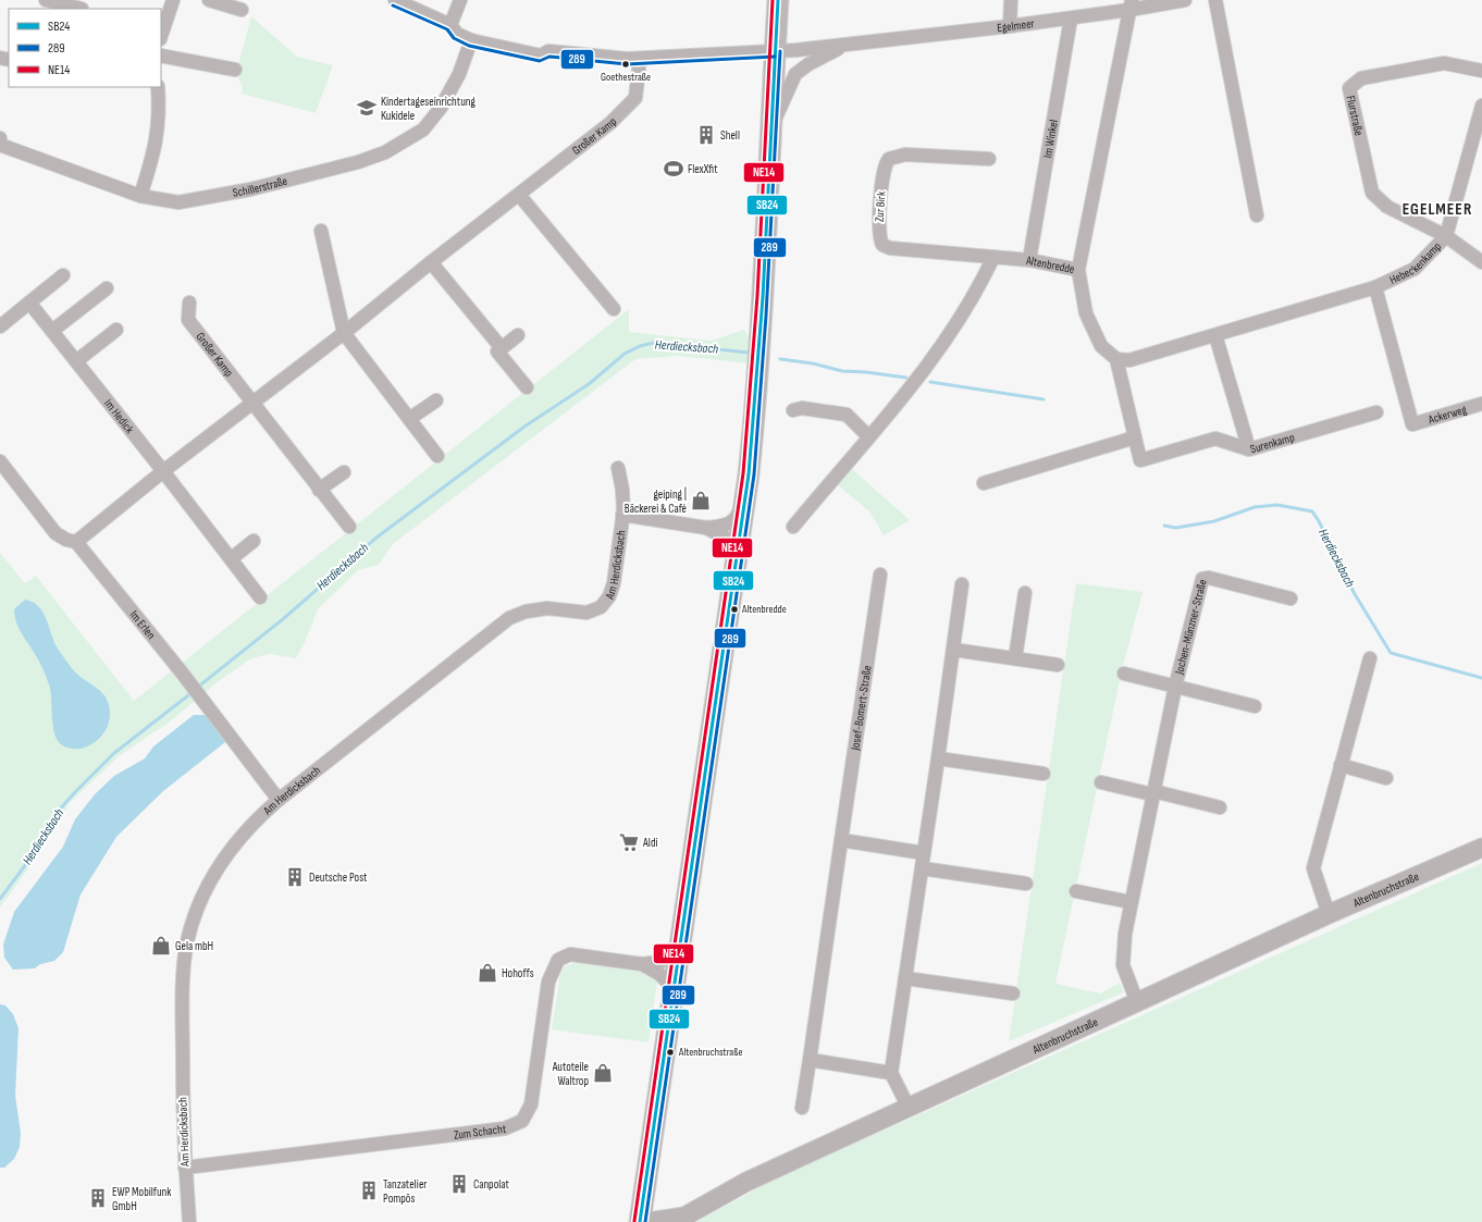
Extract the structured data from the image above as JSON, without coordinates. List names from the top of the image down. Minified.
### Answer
{"streets":{"street":["Egelmeer","Flurstraße","Großer Kamp","Im Winkel","Schillerstraße","Zur Birk","Hebeckenkamp","Altenbredde","Ackerweg","Im Hedick","Surenkamp","Am Herdicksbach","Im Erlen","Jochen-Münzner-Straße","Josef-Bomert-Straße","Altenbruchstraße","Zum Schacht"]},"crossings":[["Egelmeer","Im Winkel"],["Egelmeer","Altenbredde"],["Flurstraße","Hebeckenkamp"],["Großer Kamp","Im Hedick"],["Großer Kamp","Im Erlen"],["Im Winkel","Altenbredde"],["Zur Birk","Altenbredde"],["Hebeckenkamp","Ackerweg"],["Hebeckenkamp","Surenkamp"],["Am Herdicksbach","Im Erlen"],["Am Herdicksbach","Zum Schacht"],["Jochen-Münzner-Straße","Altenbruchstraße"]],"districts":["EGELMEER"],"water":["Herdiecksbach"],"places":{"other":["Goethestraße","Altenbredde","Altenbruchstraße"],"school or university":["Kindertageseinrichtung Kukidele"],"building":["Shell","Deutsche Post","Canpolat","Tanzatelier Pompös","EWP Mobilfunk GmbH"],"sports":["FlexXfit"],"shop":["geiping | Bäckerei & Café","Gela mbH","Hohoffs","Autoteile Waltrop"],"supermarket":["Aldi"]},"lines":["transit line SB24","transit line NE14","transit line 289"],"legend":["SB24","289","NE14"]}
